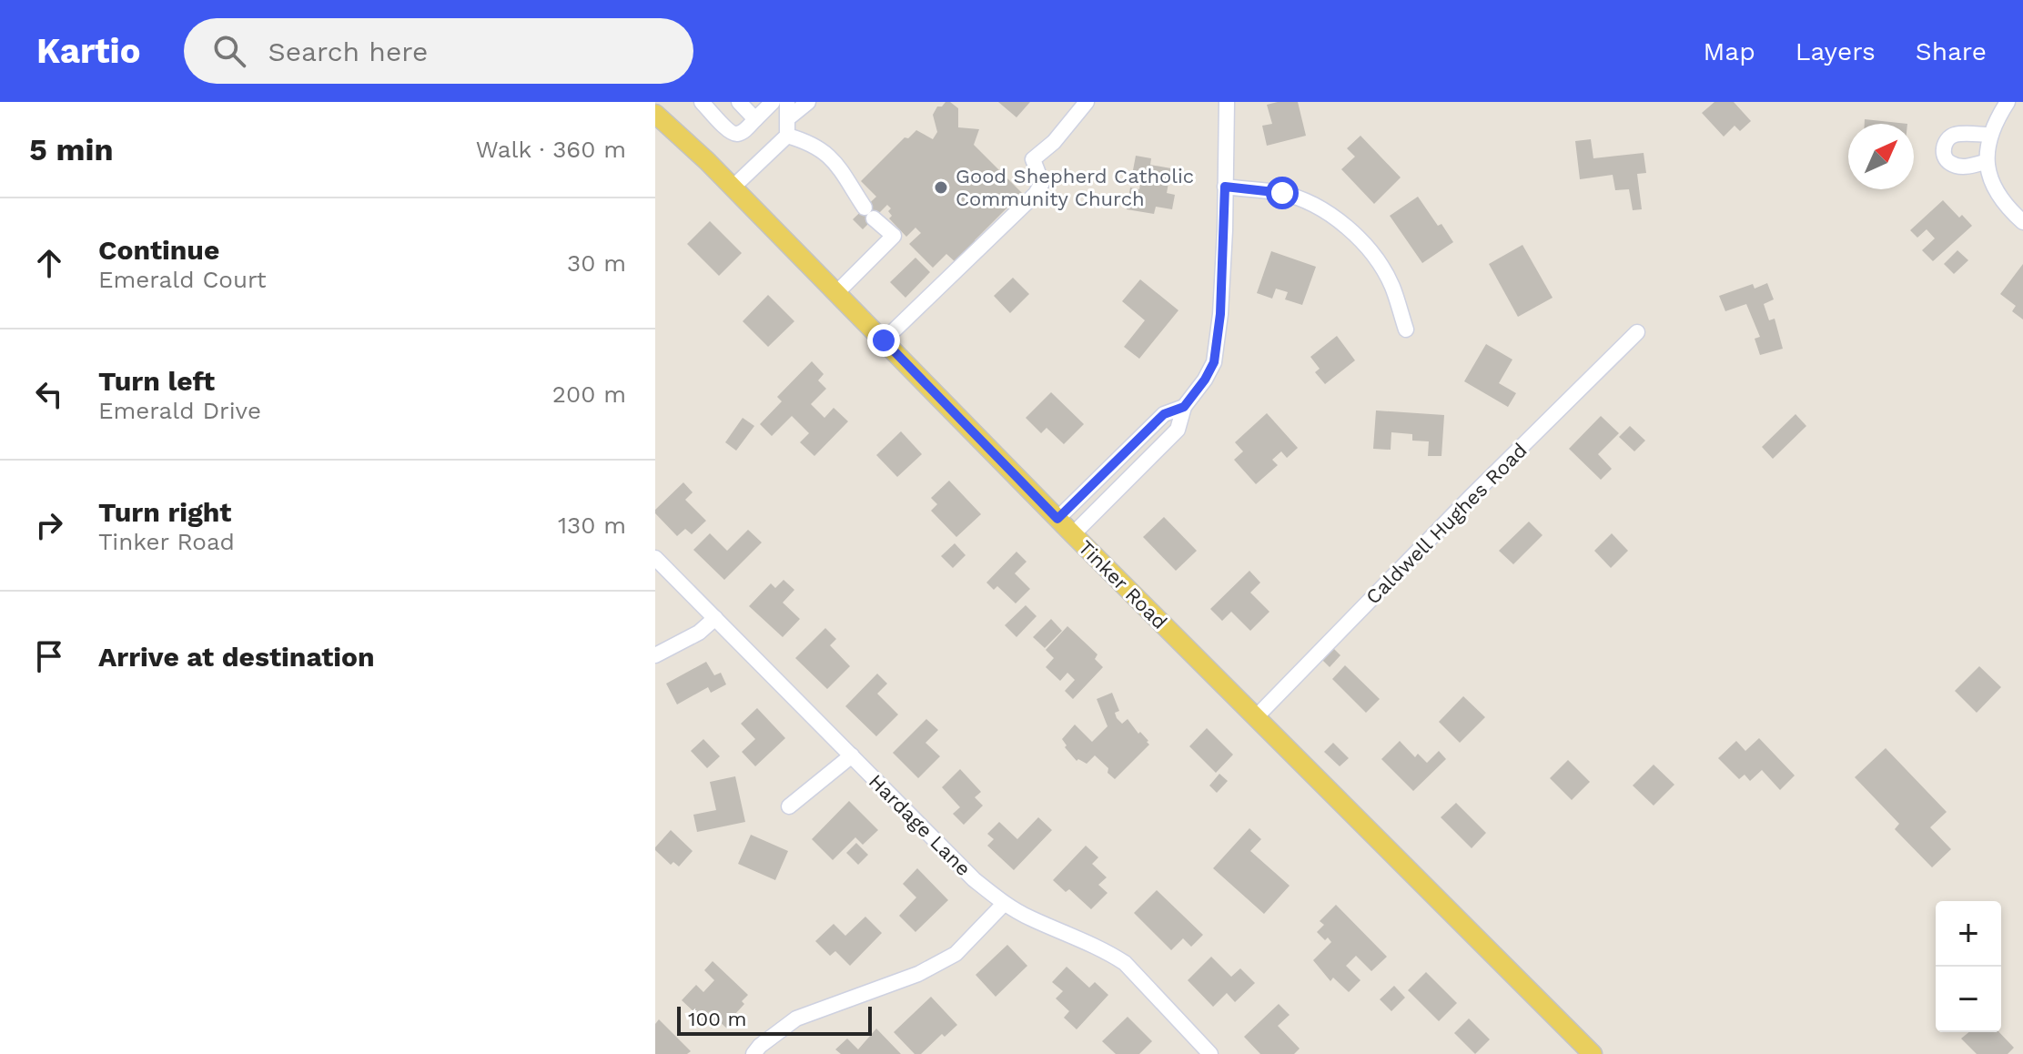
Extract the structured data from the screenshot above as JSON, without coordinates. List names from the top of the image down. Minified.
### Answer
{"streets":{"main road":["Tinker Road"],"street":["Caldwell Hughes Road","Hardage Lane"]},"crossings":[["Caldwell Hughes Road","Tinker Road"]],"places":["Good Shepherd Catholic Community Church"],"scale_bar":"100 m","north":"top right","page":{"header":"Kartio","search":"Search here","nav":["Map","Layers","Share"],"heading":["5 min","Walk · 360 m"],"list":[["Continue","Emerald Court","30 m"],["Turn left","Emerald Drive","200 m"],["Turn right","Tinker Road","130 m"],"Arrive at destination"],"map_buttons":["+","−"],"scale":"100 m"}}
